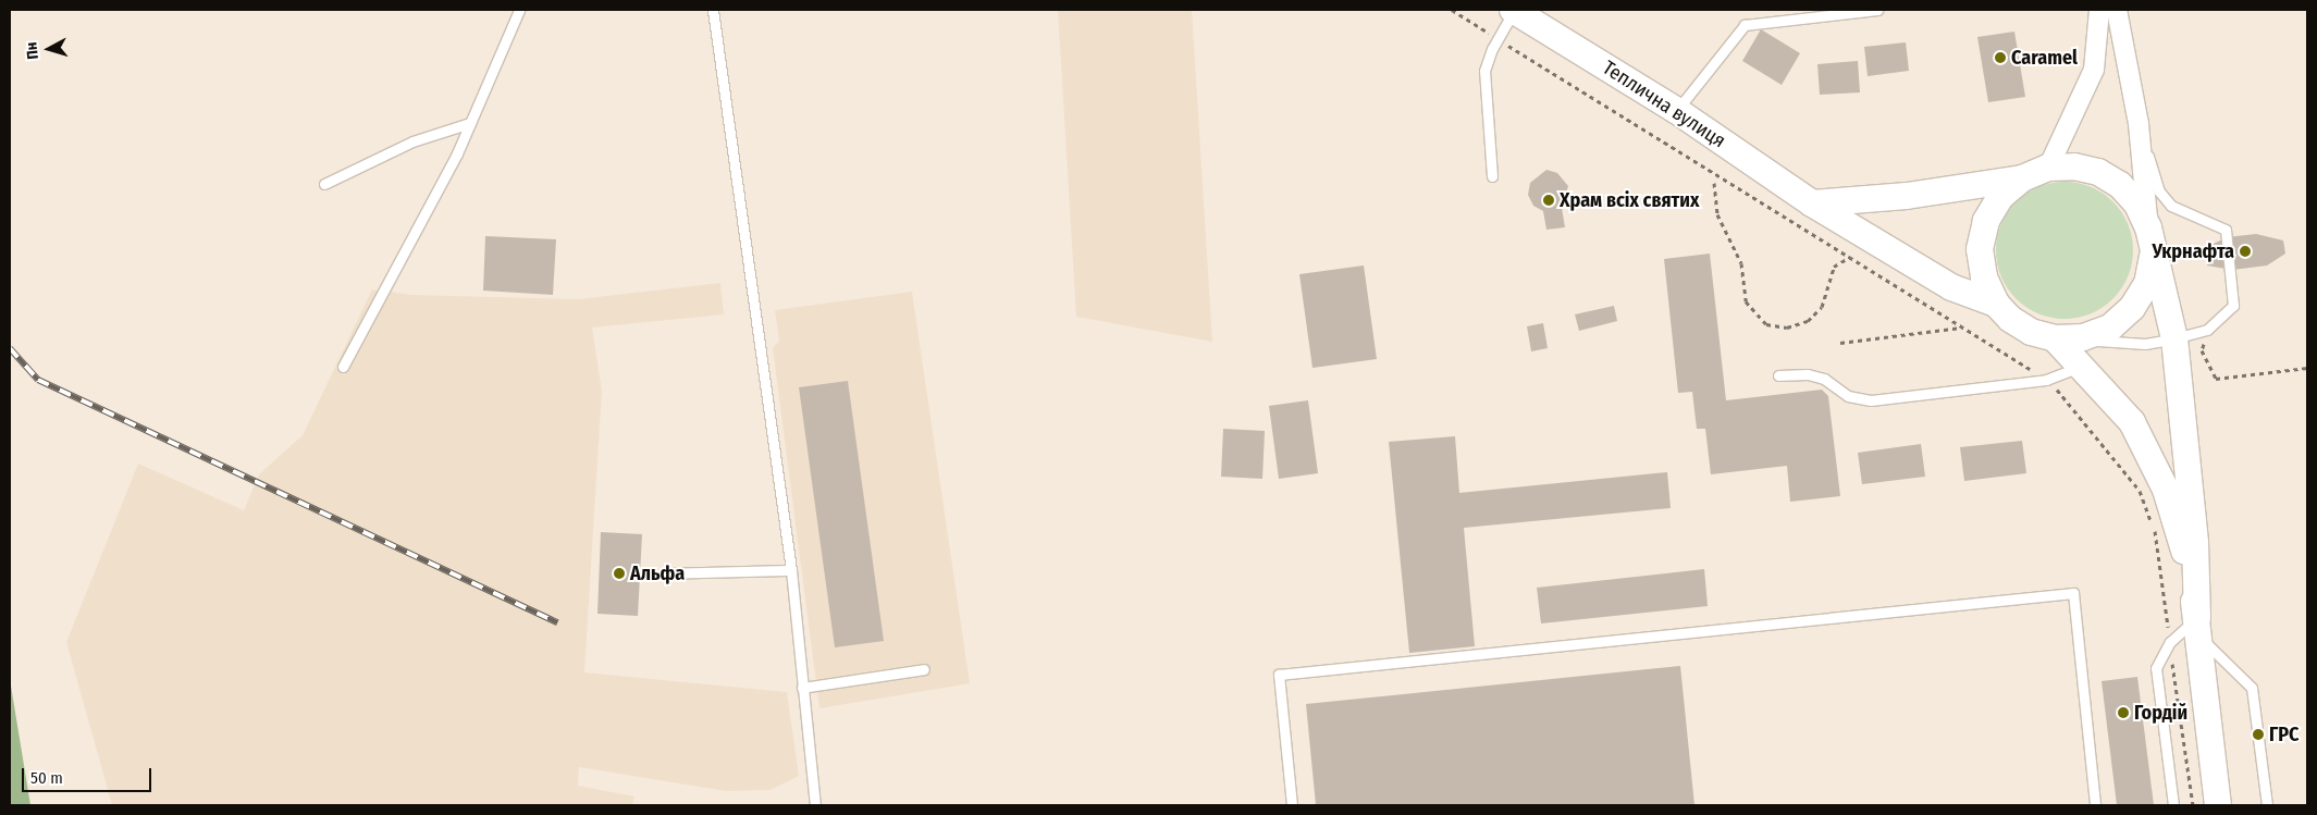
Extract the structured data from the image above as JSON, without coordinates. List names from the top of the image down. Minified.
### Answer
{"streets":{"main road":["Теплична вулиця"]},"places":["Caramel","Храм всіх святих","Укрнафта","Альфа","Гордій","ГРС"],"scale_bar":"50 m","north":"left"}
